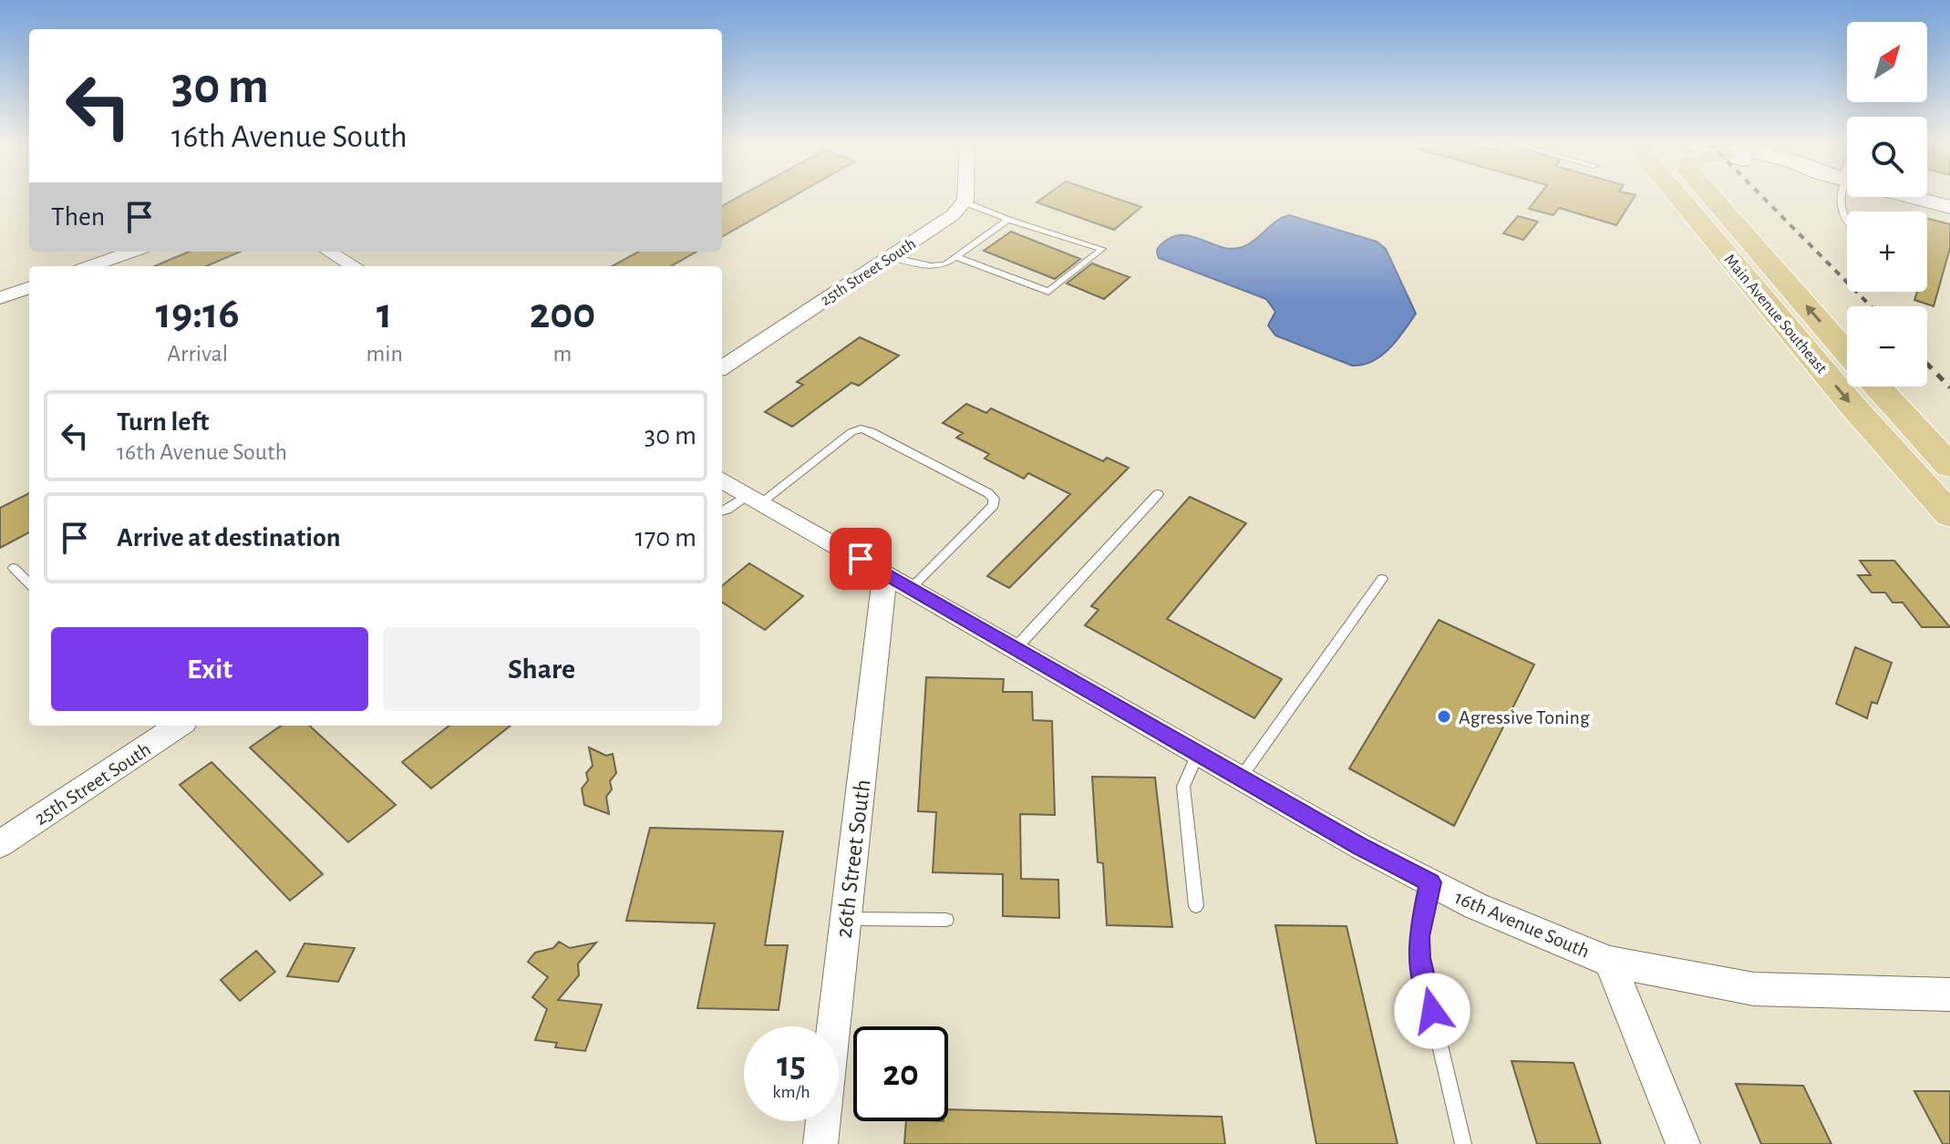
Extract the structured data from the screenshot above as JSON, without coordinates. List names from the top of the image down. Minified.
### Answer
{"streets":{"main road":["Main Avenue Southeast"],"street":["25th Street South","26th Street South","16th Avenue South"]},"crossings":[["26th Street South","16th Avenue South"]],"places":["Agressive Toning"],"north":"top right","page":{"map_buttons":["+","−"],"turn":["30 m","16th Avenue South"],"then":"Then","eta":["19:16","Arrival","1","min","200","m"],"list":[{"name":"Turn left","note":"16th Avenue South","value":"30 m"},{"name":"Arrive at destination","value":"170 m"}],"buttons":["Exit","Share"],"speed":"15 km/h","limit":"20"}}
